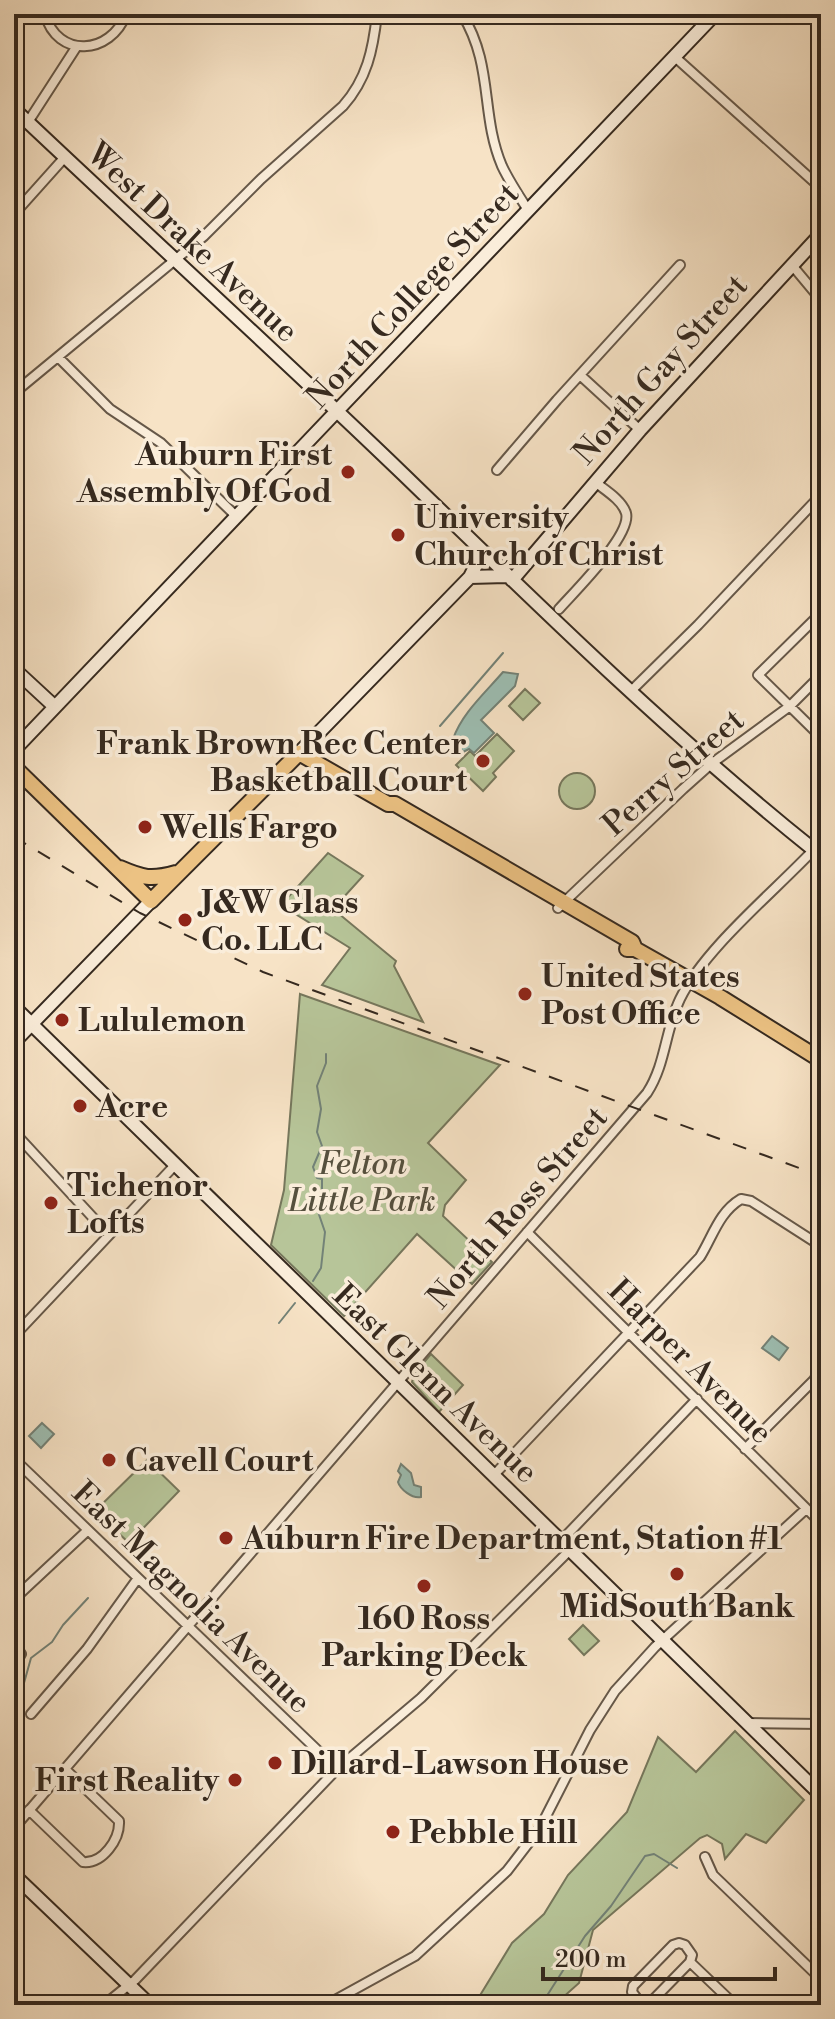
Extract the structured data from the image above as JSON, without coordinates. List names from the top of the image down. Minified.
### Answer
{"streets":{"street":["West Drake Avenue","North College Street","North Gay Street","Perry Street","North Ross Street","Harper Avenue","East Glenn Avenue","East Magnolia Avenue"]},"crossings":[["West Drake Avenue","North College Street"],["West Drake Avenue","North Gay Street"],["West Drake Avenue","Perry Street"],["West Drake Avenue","North Ross Street"],["North Ross Street","Harper Avenue"],["North Ross Street","East Glenn Avenue"],["North Ross Street","East Magnolia Avenue"]],"parks":["Felton Little Park"],"places":["Auburn First Assembly Of God","University Church of Christ","Frank Brown Rec Center Basketball Court","Wells Fargo","J&W Glass Co. LLC","United States Post Office","Lululemon","Acre","Tichenor Lofts","Cavell Court","Auburn Fire Department, Station #1","MidSouth Bank","160 Ross Parking Deck","Dillard-Lawson House","First Reality","Pebble Hill"],"scale_bar":"200 m"}
